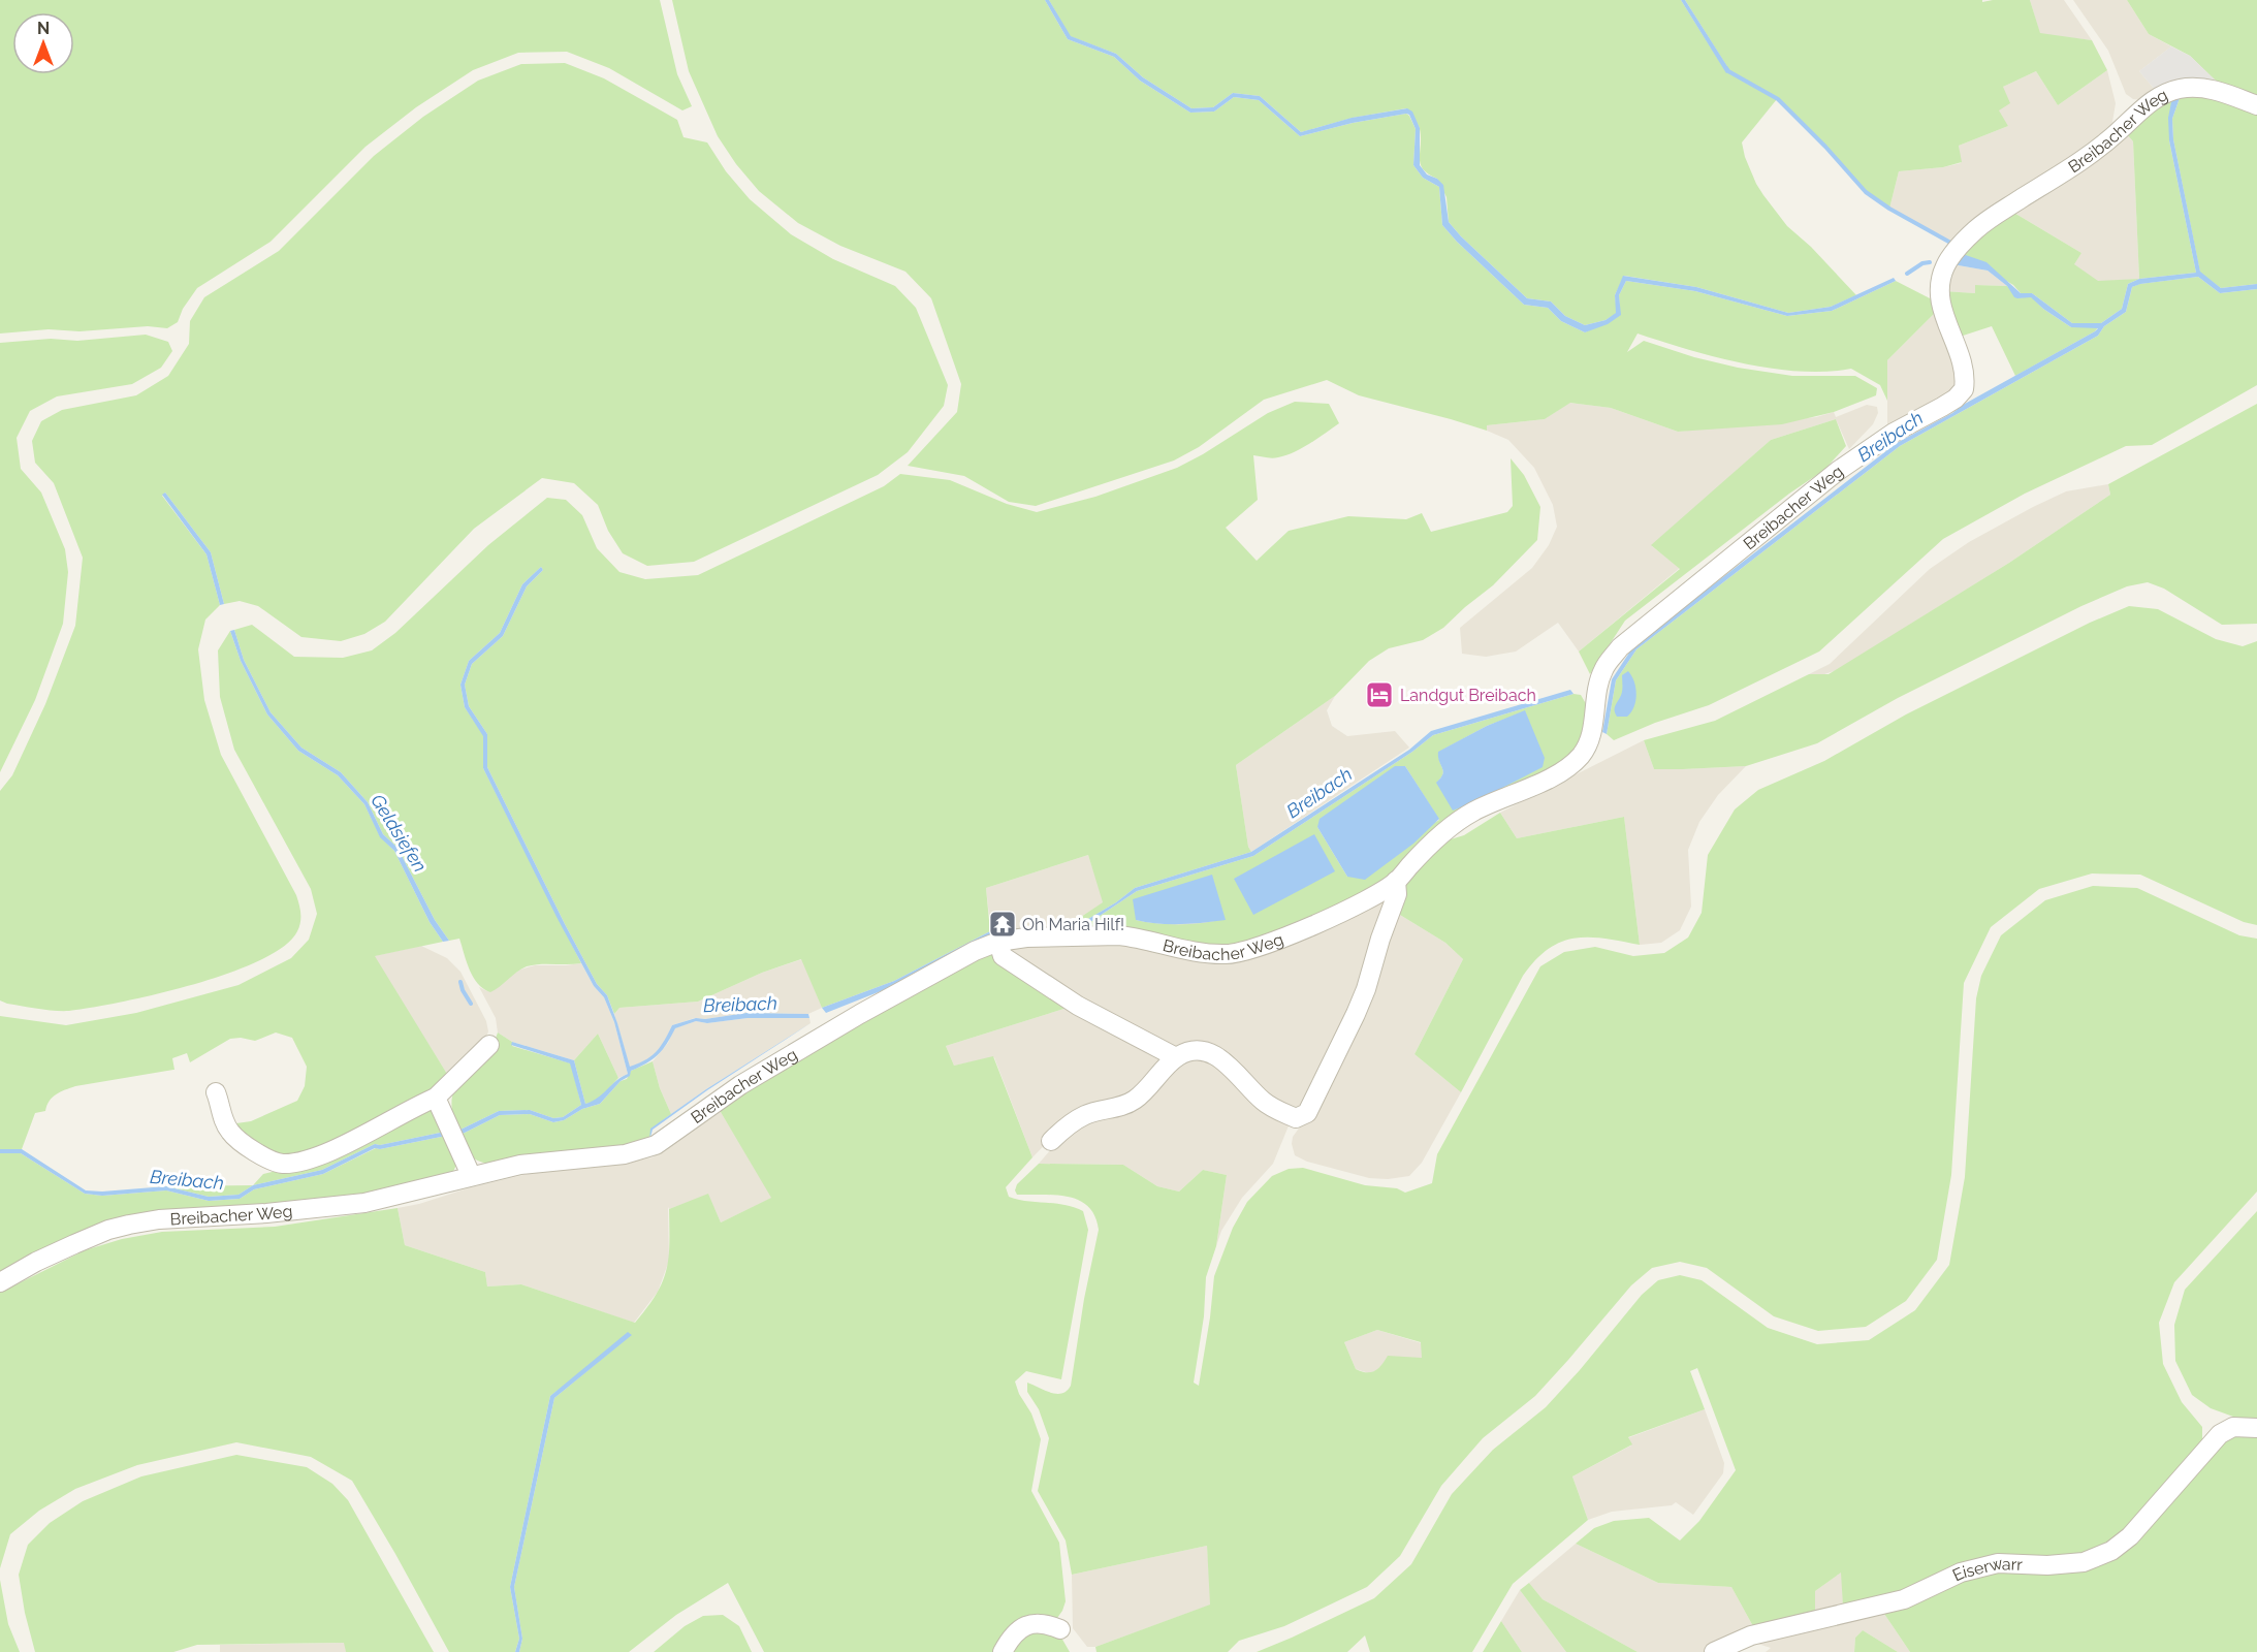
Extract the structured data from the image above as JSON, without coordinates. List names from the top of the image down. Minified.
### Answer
{"streets":{"street":["Breibacher Weg","Eiserwarr"]},"water":["Breibach","Geldsiefen"],"places":{"hotel":["Landgut Breibach"],"temple":["Oh Maria Hilf!"]},"north":"top"}
